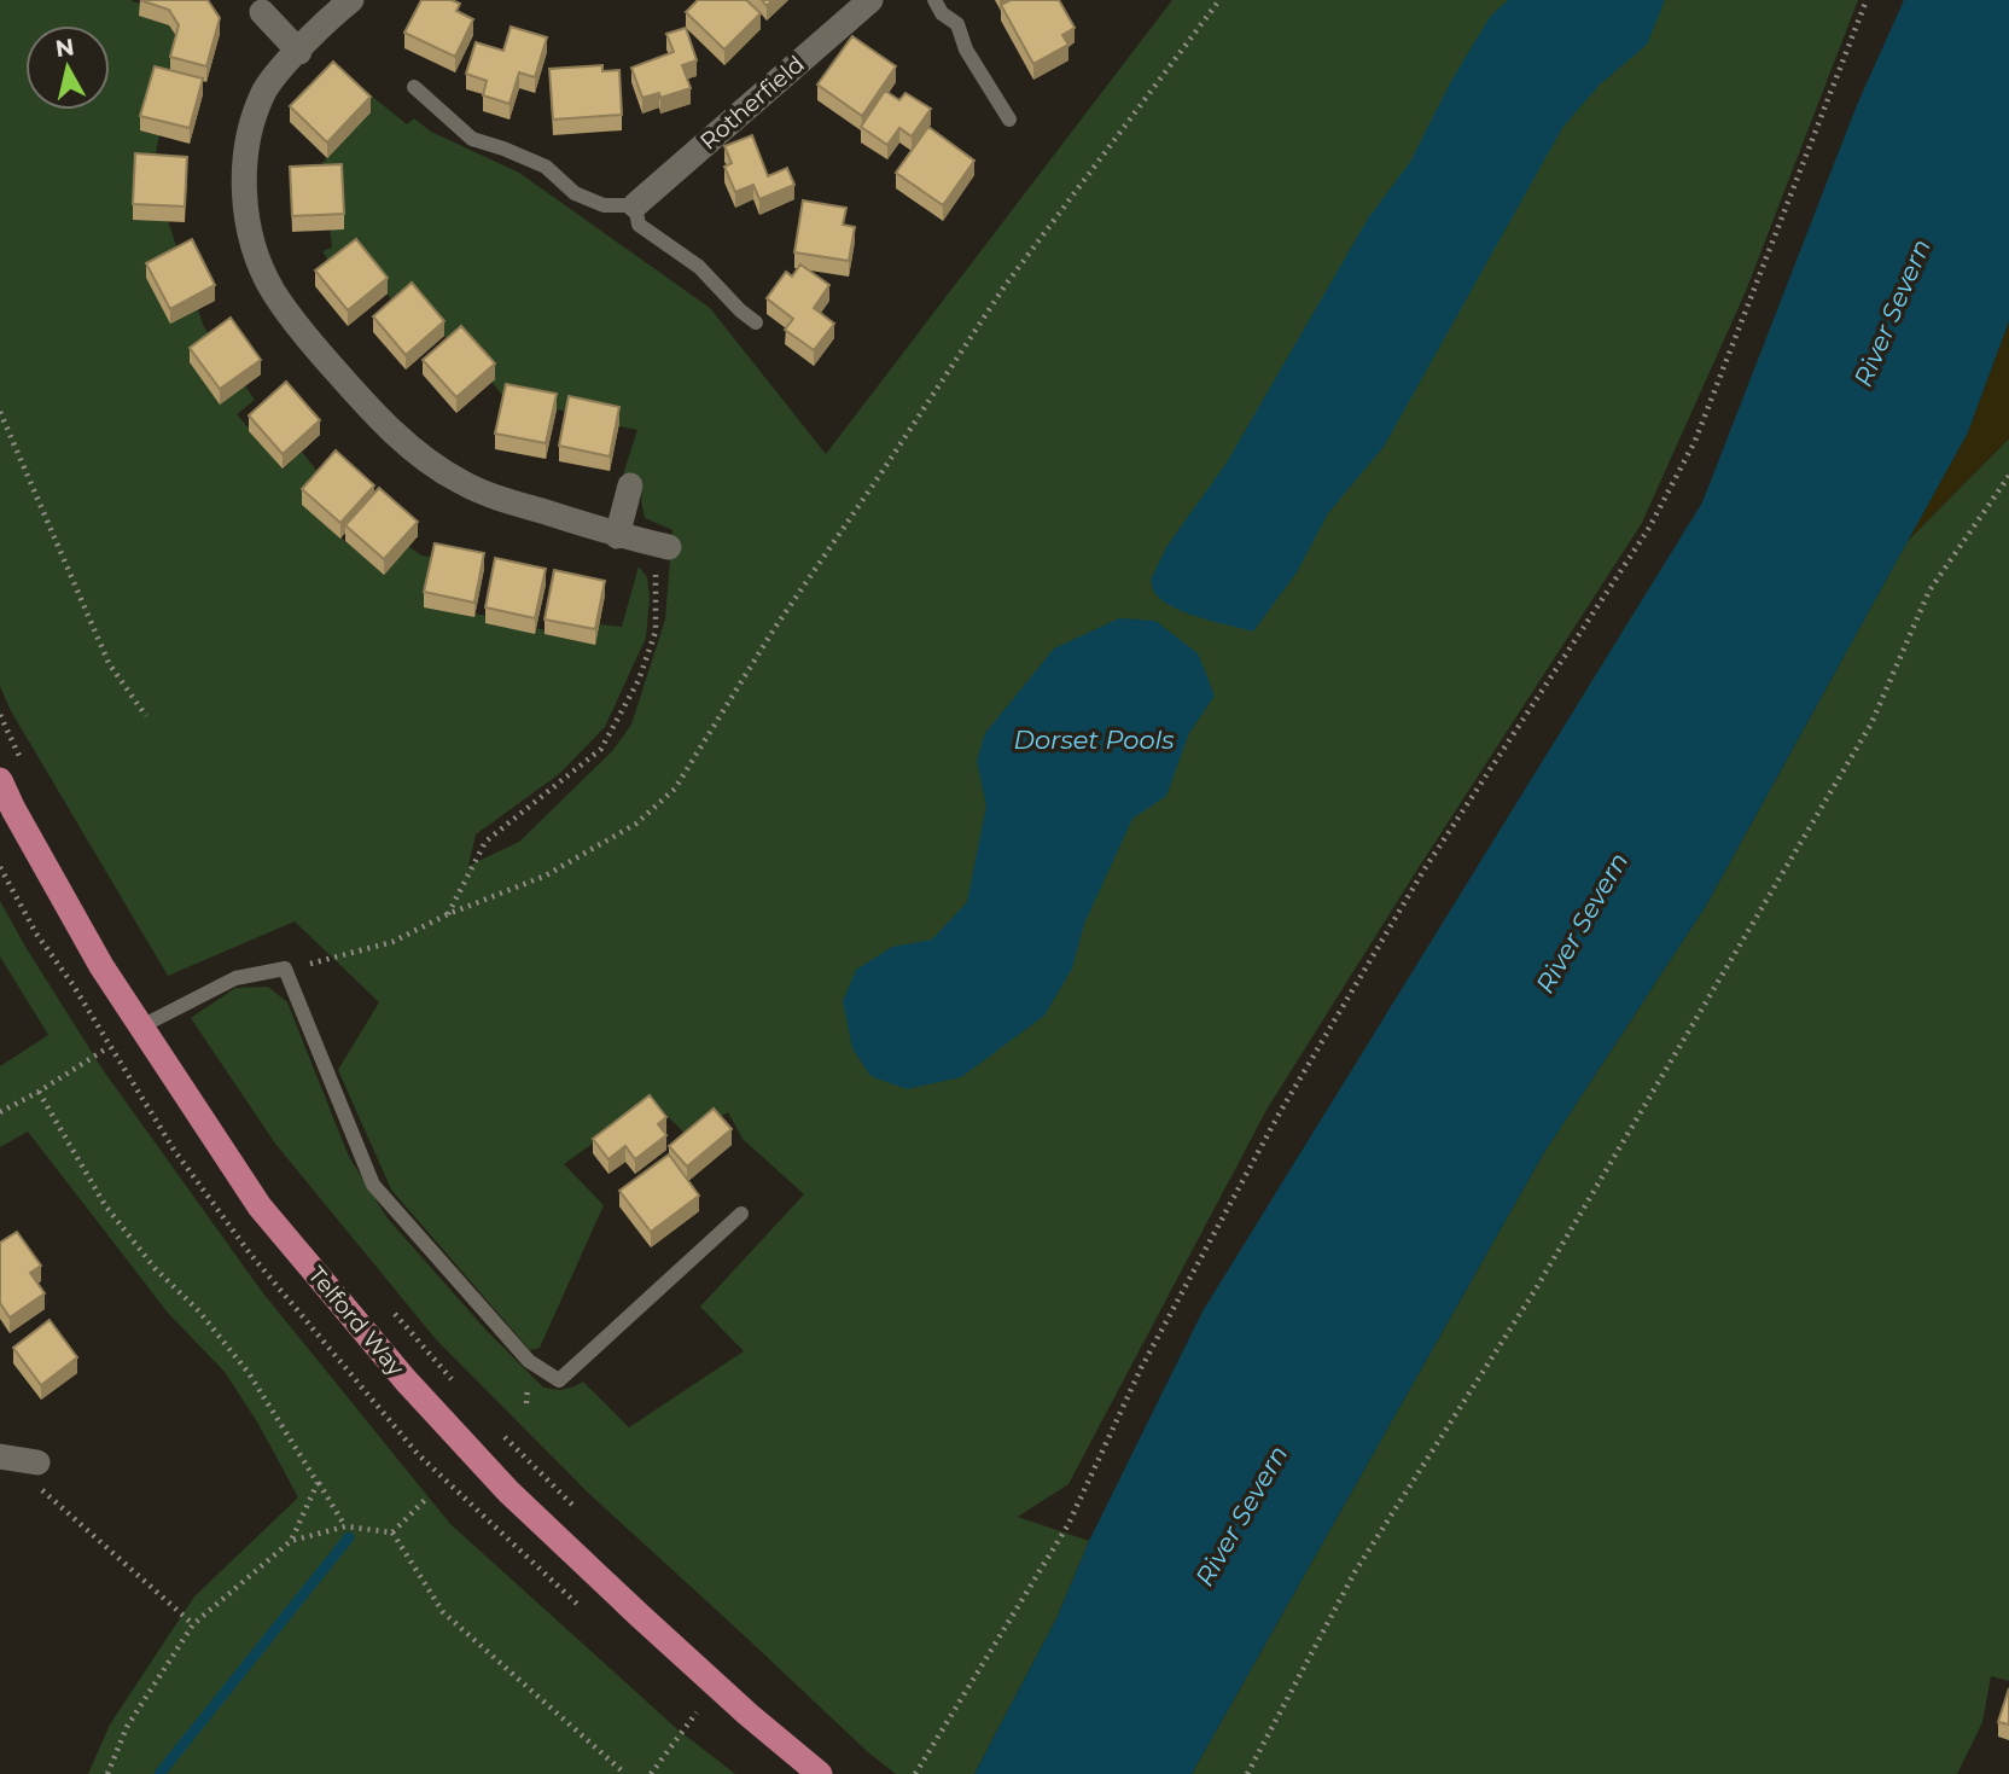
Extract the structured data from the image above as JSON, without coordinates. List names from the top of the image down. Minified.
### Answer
{"streets":{"main road":["Telford Way"],"street":["Rotherfield"]},"water":["River Severn","Dorset Pools"],"north":"top"}
